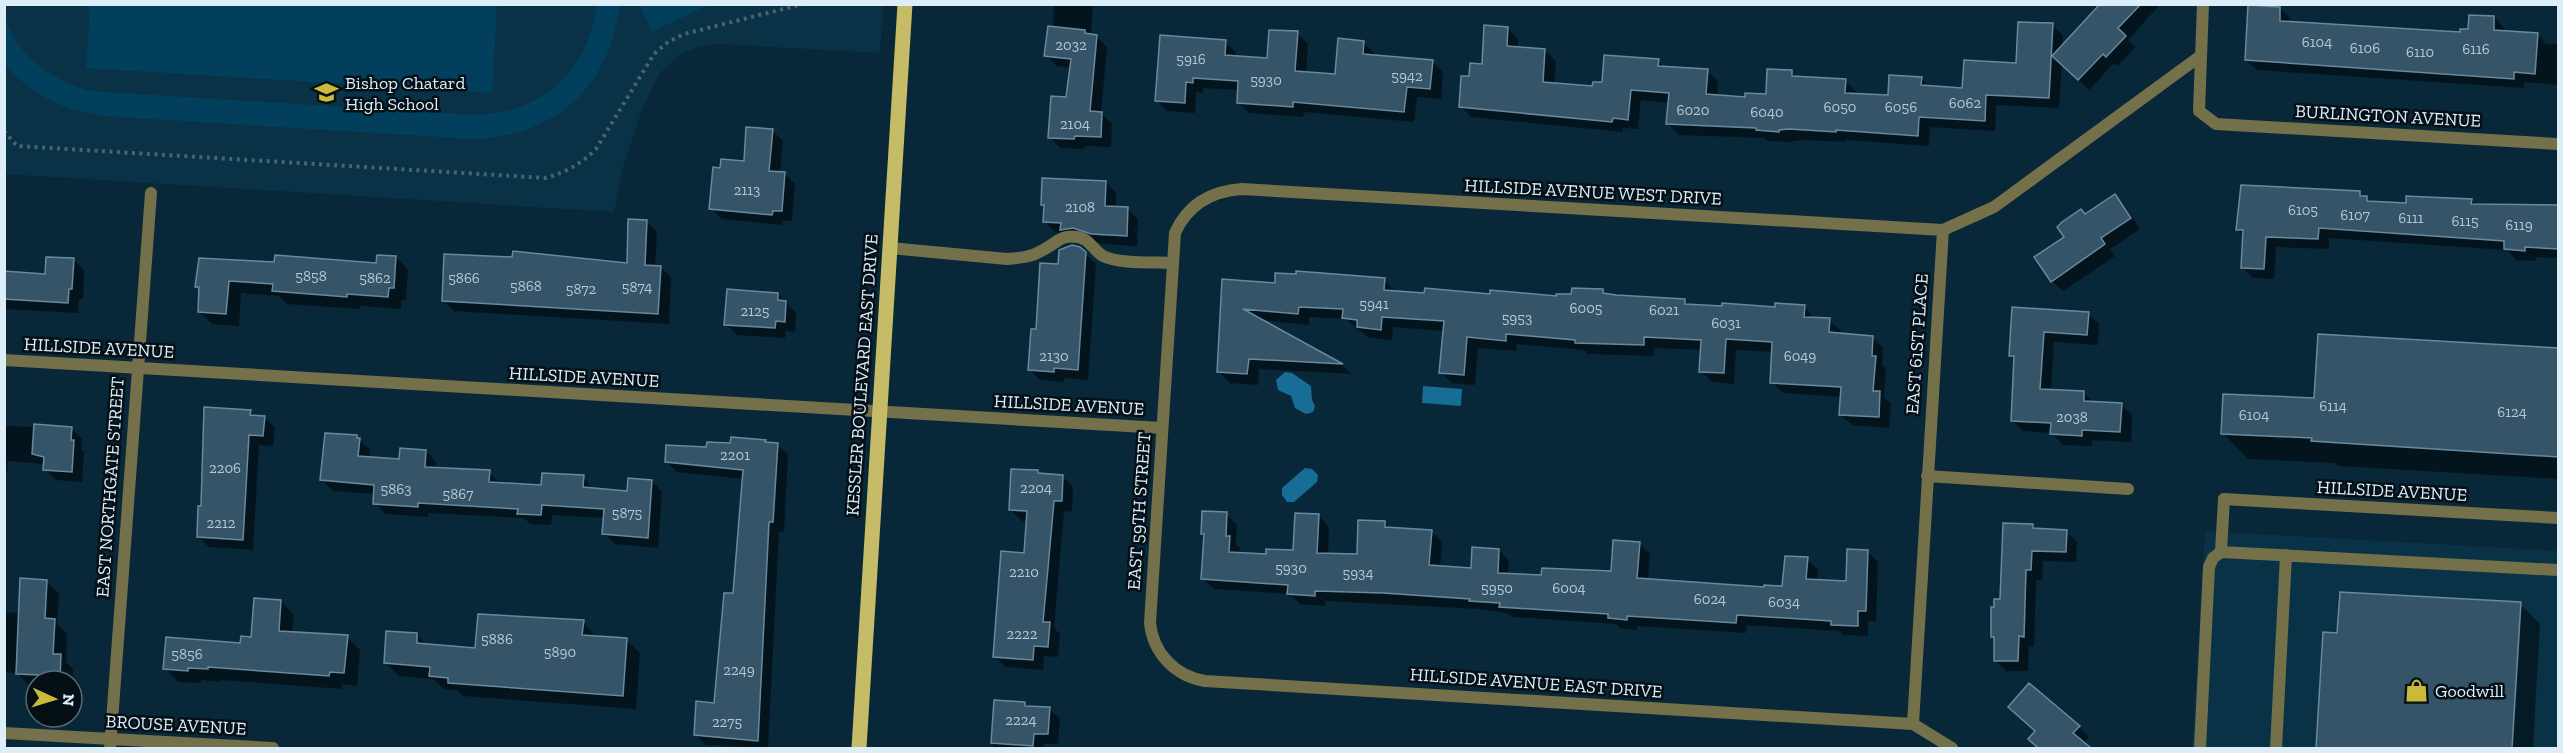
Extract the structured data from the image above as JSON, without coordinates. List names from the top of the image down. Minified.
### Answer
{"streets":{"main road":["KESSLER BOULEVARD EAST DRIVE"],"street":["BURLINGTON AVENUE","HILLSIDE AVENUE WEST DRIVE","EAST 61ST PLACE","HILLSIDE AVENUE","EAST NORTHGATE STREET","EAST 59TH STREET","HILLSIDE AVENUE EAST DRIVE","BROUSE AVENUE"]},"crossings":[["HILLSIDE AVENUE WEST DRIVE","EAST 61ST PLACE"],["HILLSIDE AVENUE WEST DRIVE","EAST 59TH STREET"],["EAST 61ST PLACE","HILLSIDE AVENUE EAST DRIVE"],["HILLSIDE AVENUE","KESSLER BOULEVARD EAST DRIVE"],["HILLSIDE AVENUE","EAST NORTHGATE STREET"],["HILLSIDE AVENUE","EAST 59TH STREET"],["EAST NORTHGATE STREET","BROUSE AVENUE"],["EAST 59TH STREET","HILLSIDE AVENUE EAST DRIVE"]],"places":{"school or university":["Bishop Chatard High School"],"shop":["Goodwill"]},"house_numbers":["6104","2032","6106","6116","6110","5916","5942","5930","6062","6050","6056","6020","6040","2104","2113","2108","6105","6107","6111","6115","6119","5858","5862","5866","5868","5874","5872","5941","6005","6021","2125","5953","6031","2130","6049","6114","6124","6104","2038","2201","2206","2204","5863","5867","5875","2212","5930","2210","5934","5950","6004","6024","6034","2222","5886","5890","5856","2249","2224","2275"],"north":"right"}
